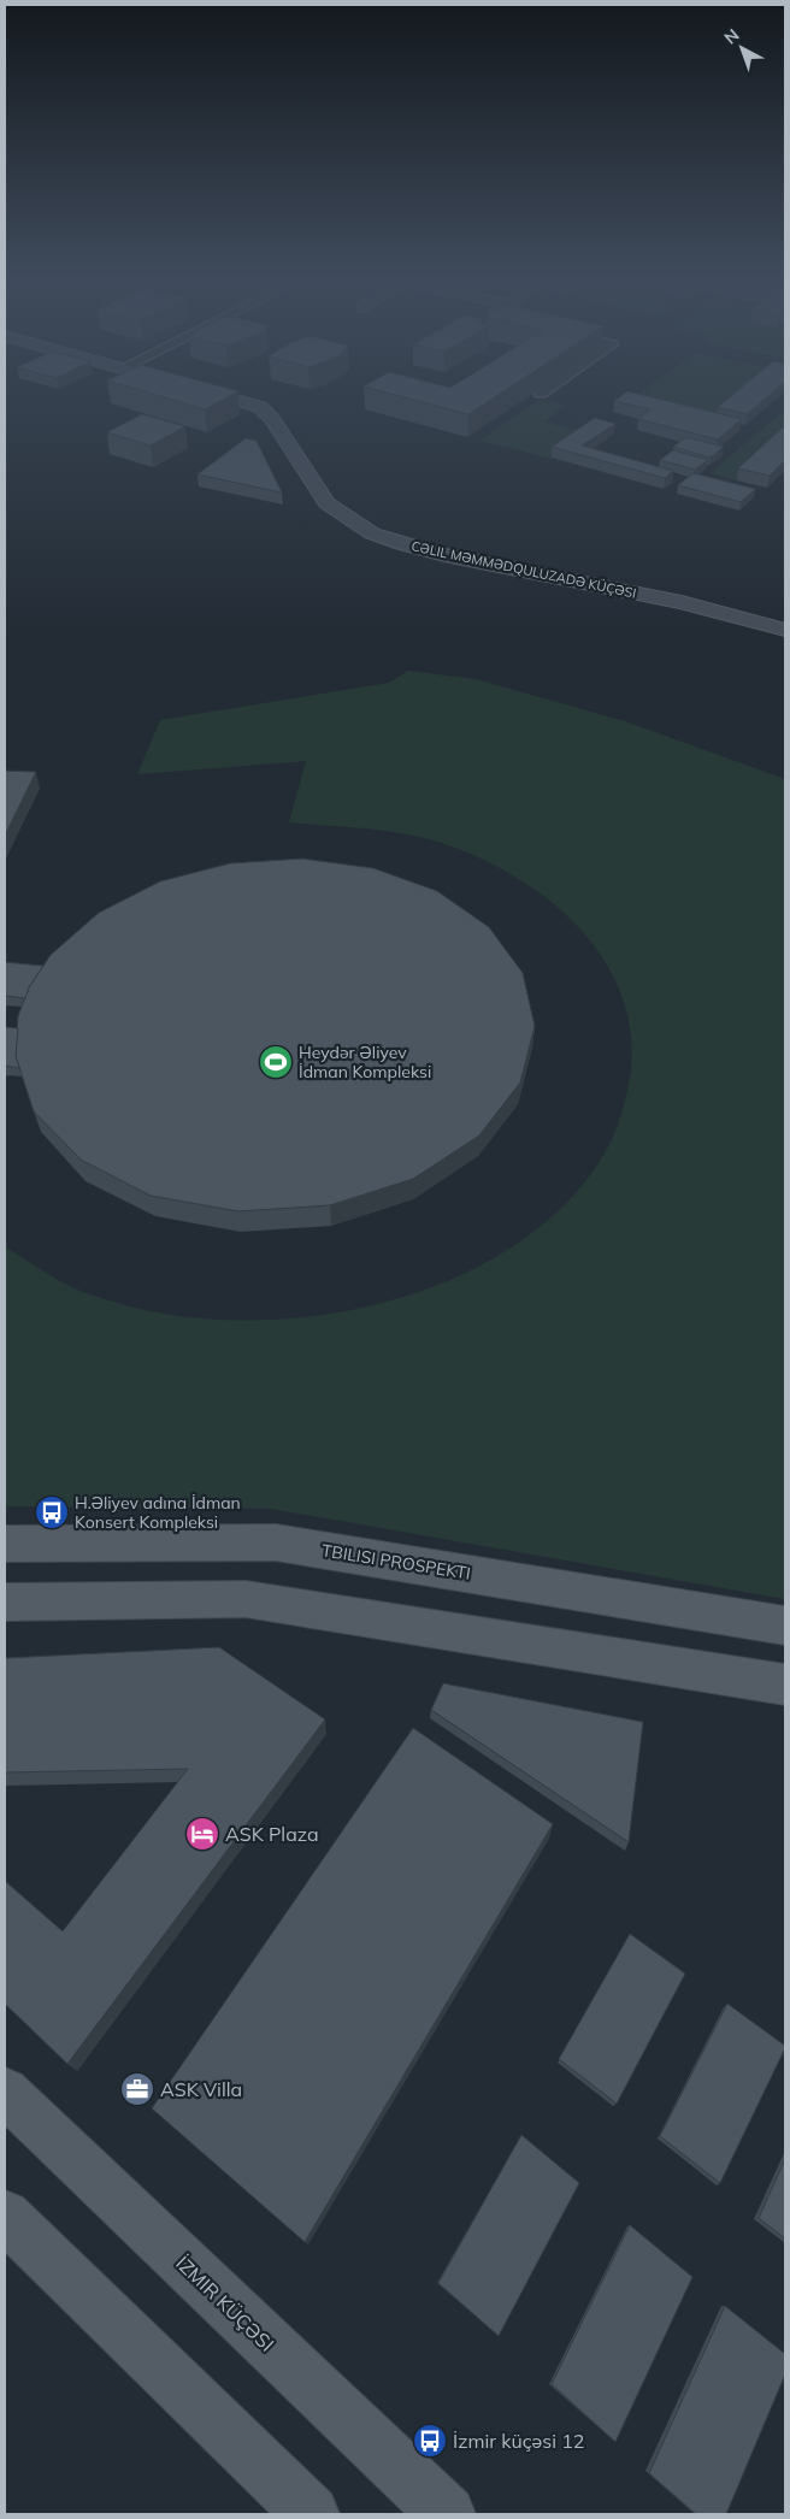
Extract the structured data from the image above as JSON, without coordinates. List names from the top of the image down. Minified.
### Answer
{"streets":{"main road":["CƏLIL MƏMMƏDQULUZADƏ KÜÇƏSI","TBILISI PROSPEKTI","İZMIR KÜÇƏSI"]},"places":{"sports":["Heydər Əliyev İdman Kompleksi"],"bus stop":["H.Əliyev adına İdman Konsert Kompleksi","İzmir küçəsi 12"],"hotel":["ASK Plaza"],"office":["ASK Villa"]},"north":"top left"}
